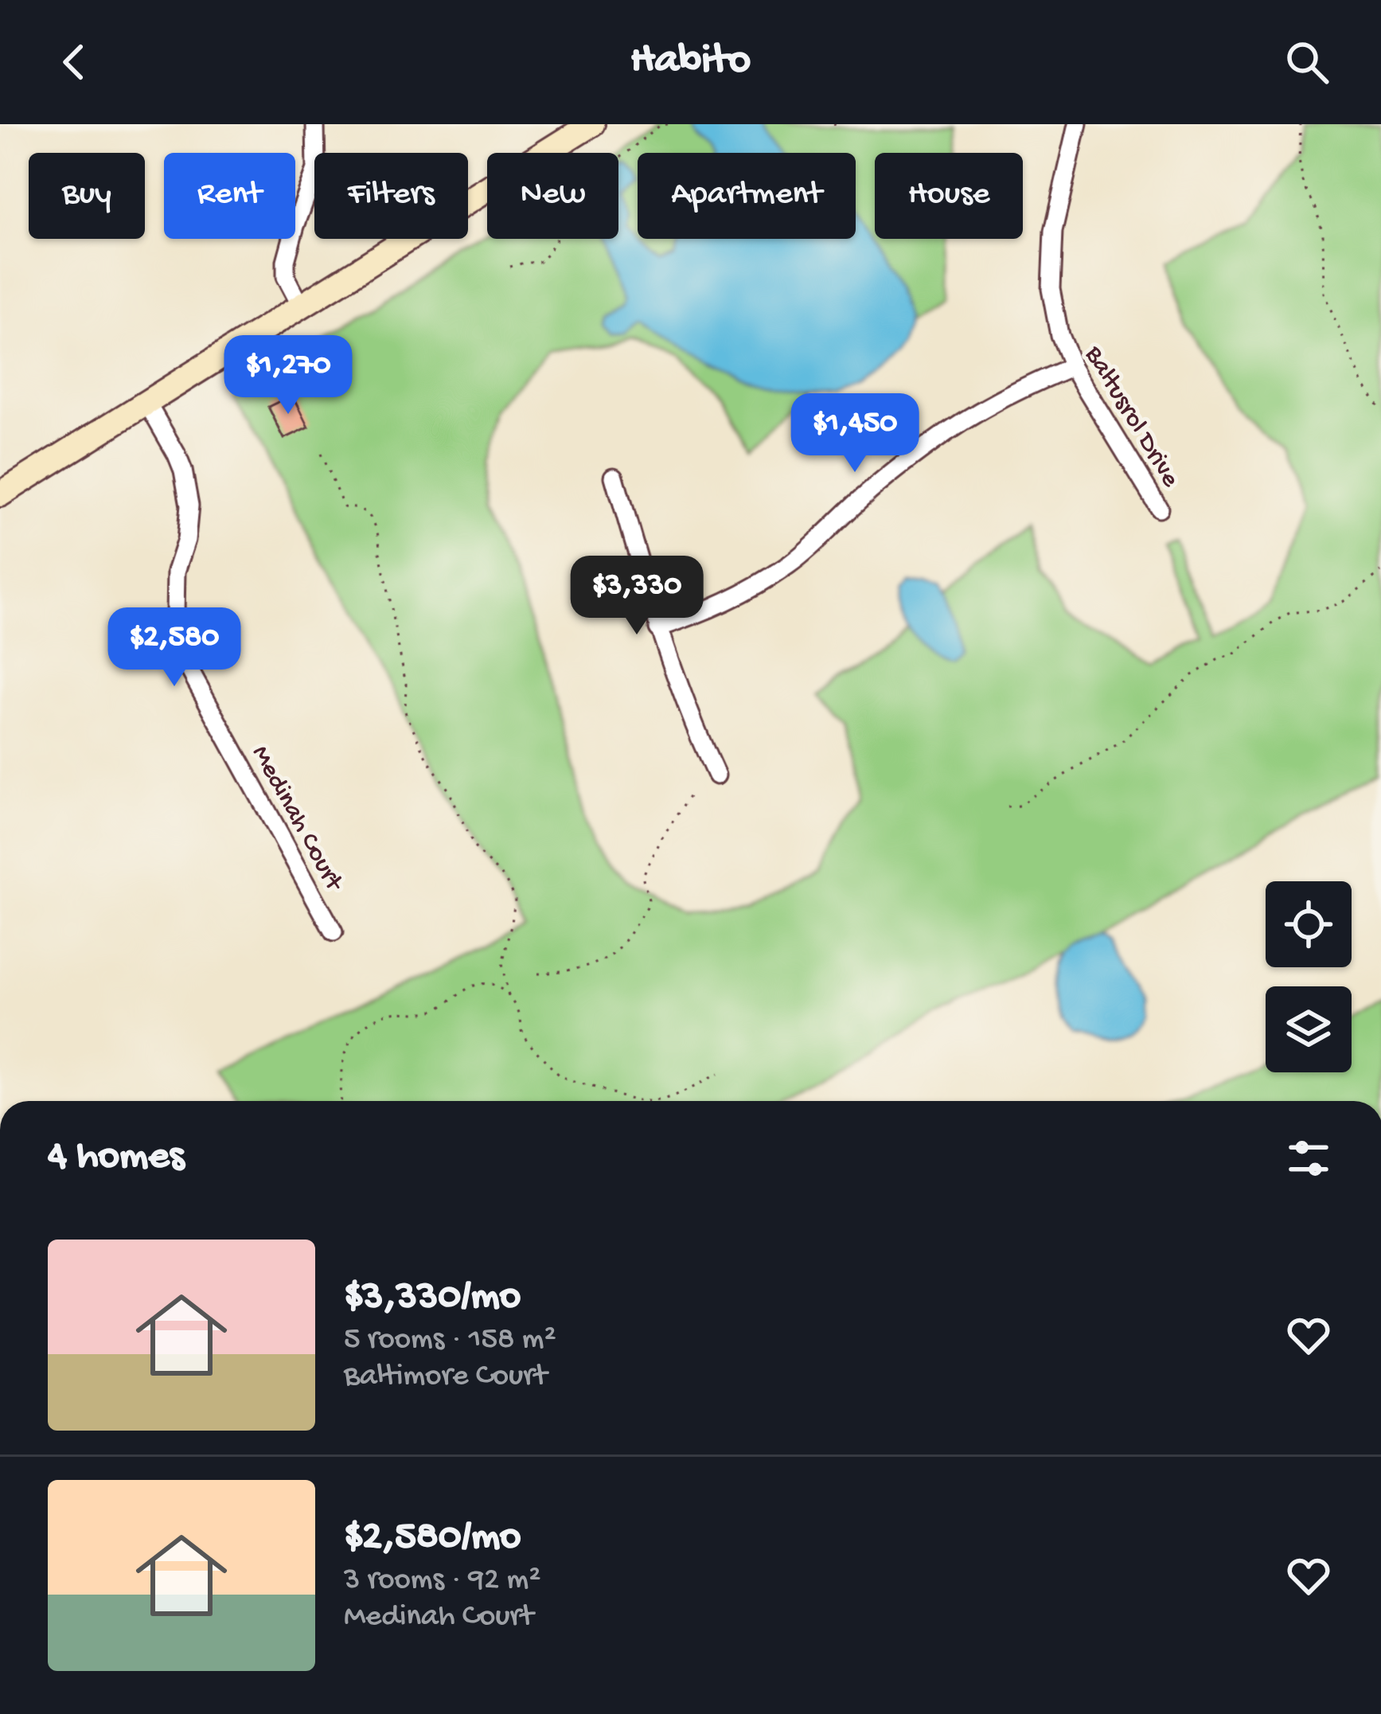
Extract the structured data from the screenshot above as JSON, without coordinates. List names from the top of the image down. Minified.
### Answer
{"streets":{"street":["Baltusrol Drive","Medinah Court"]},"page":{"header":"Habito","chip":["Buy","Rent","Filters","New","Apartment","House"],"price":["$1,270","$1,450","$3,330","$2,580"],"heading":"4 homes","list":[{"name":"$3,330/mo","note":"5 rooms · 158 m² · Baltimore Court"},{"name":"$2,580/mo","note":"3 rooms · 92 m² · Medinah Court"}]}}
